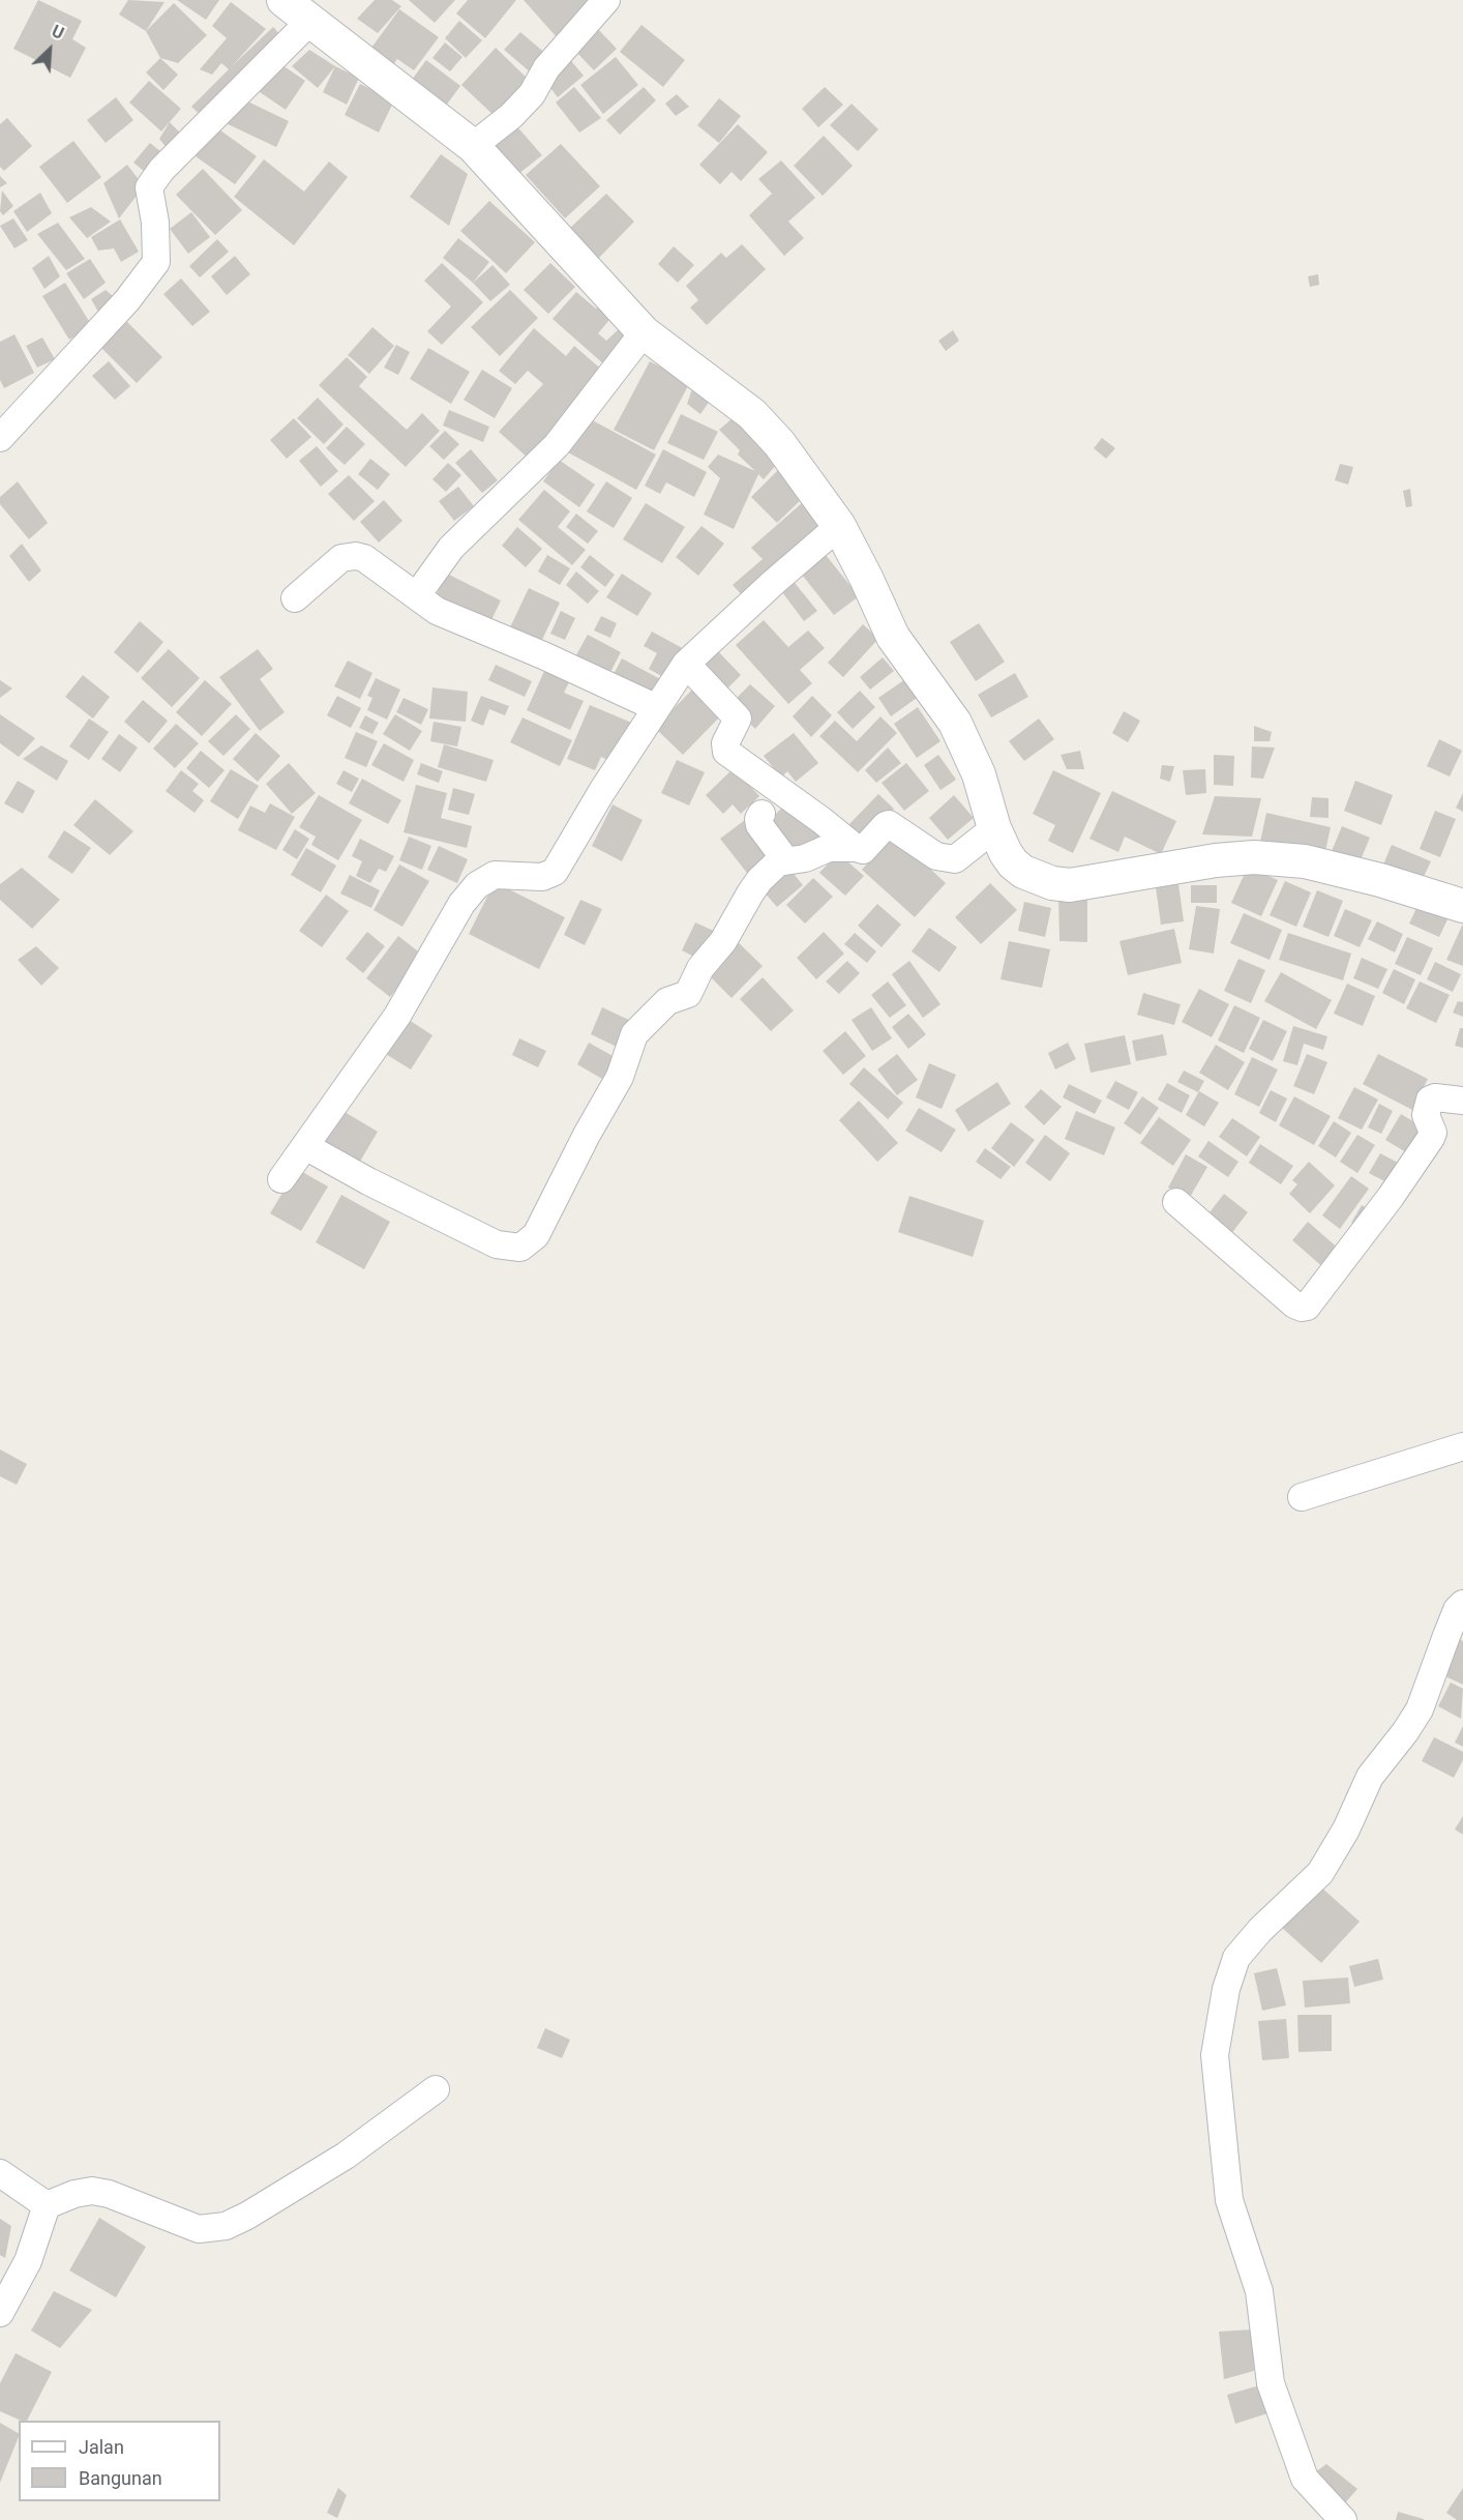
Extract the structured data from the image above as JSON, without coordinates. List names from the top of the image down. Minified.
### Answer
{"legend":["Jalan","Bangunan"],"north":"top right"}
